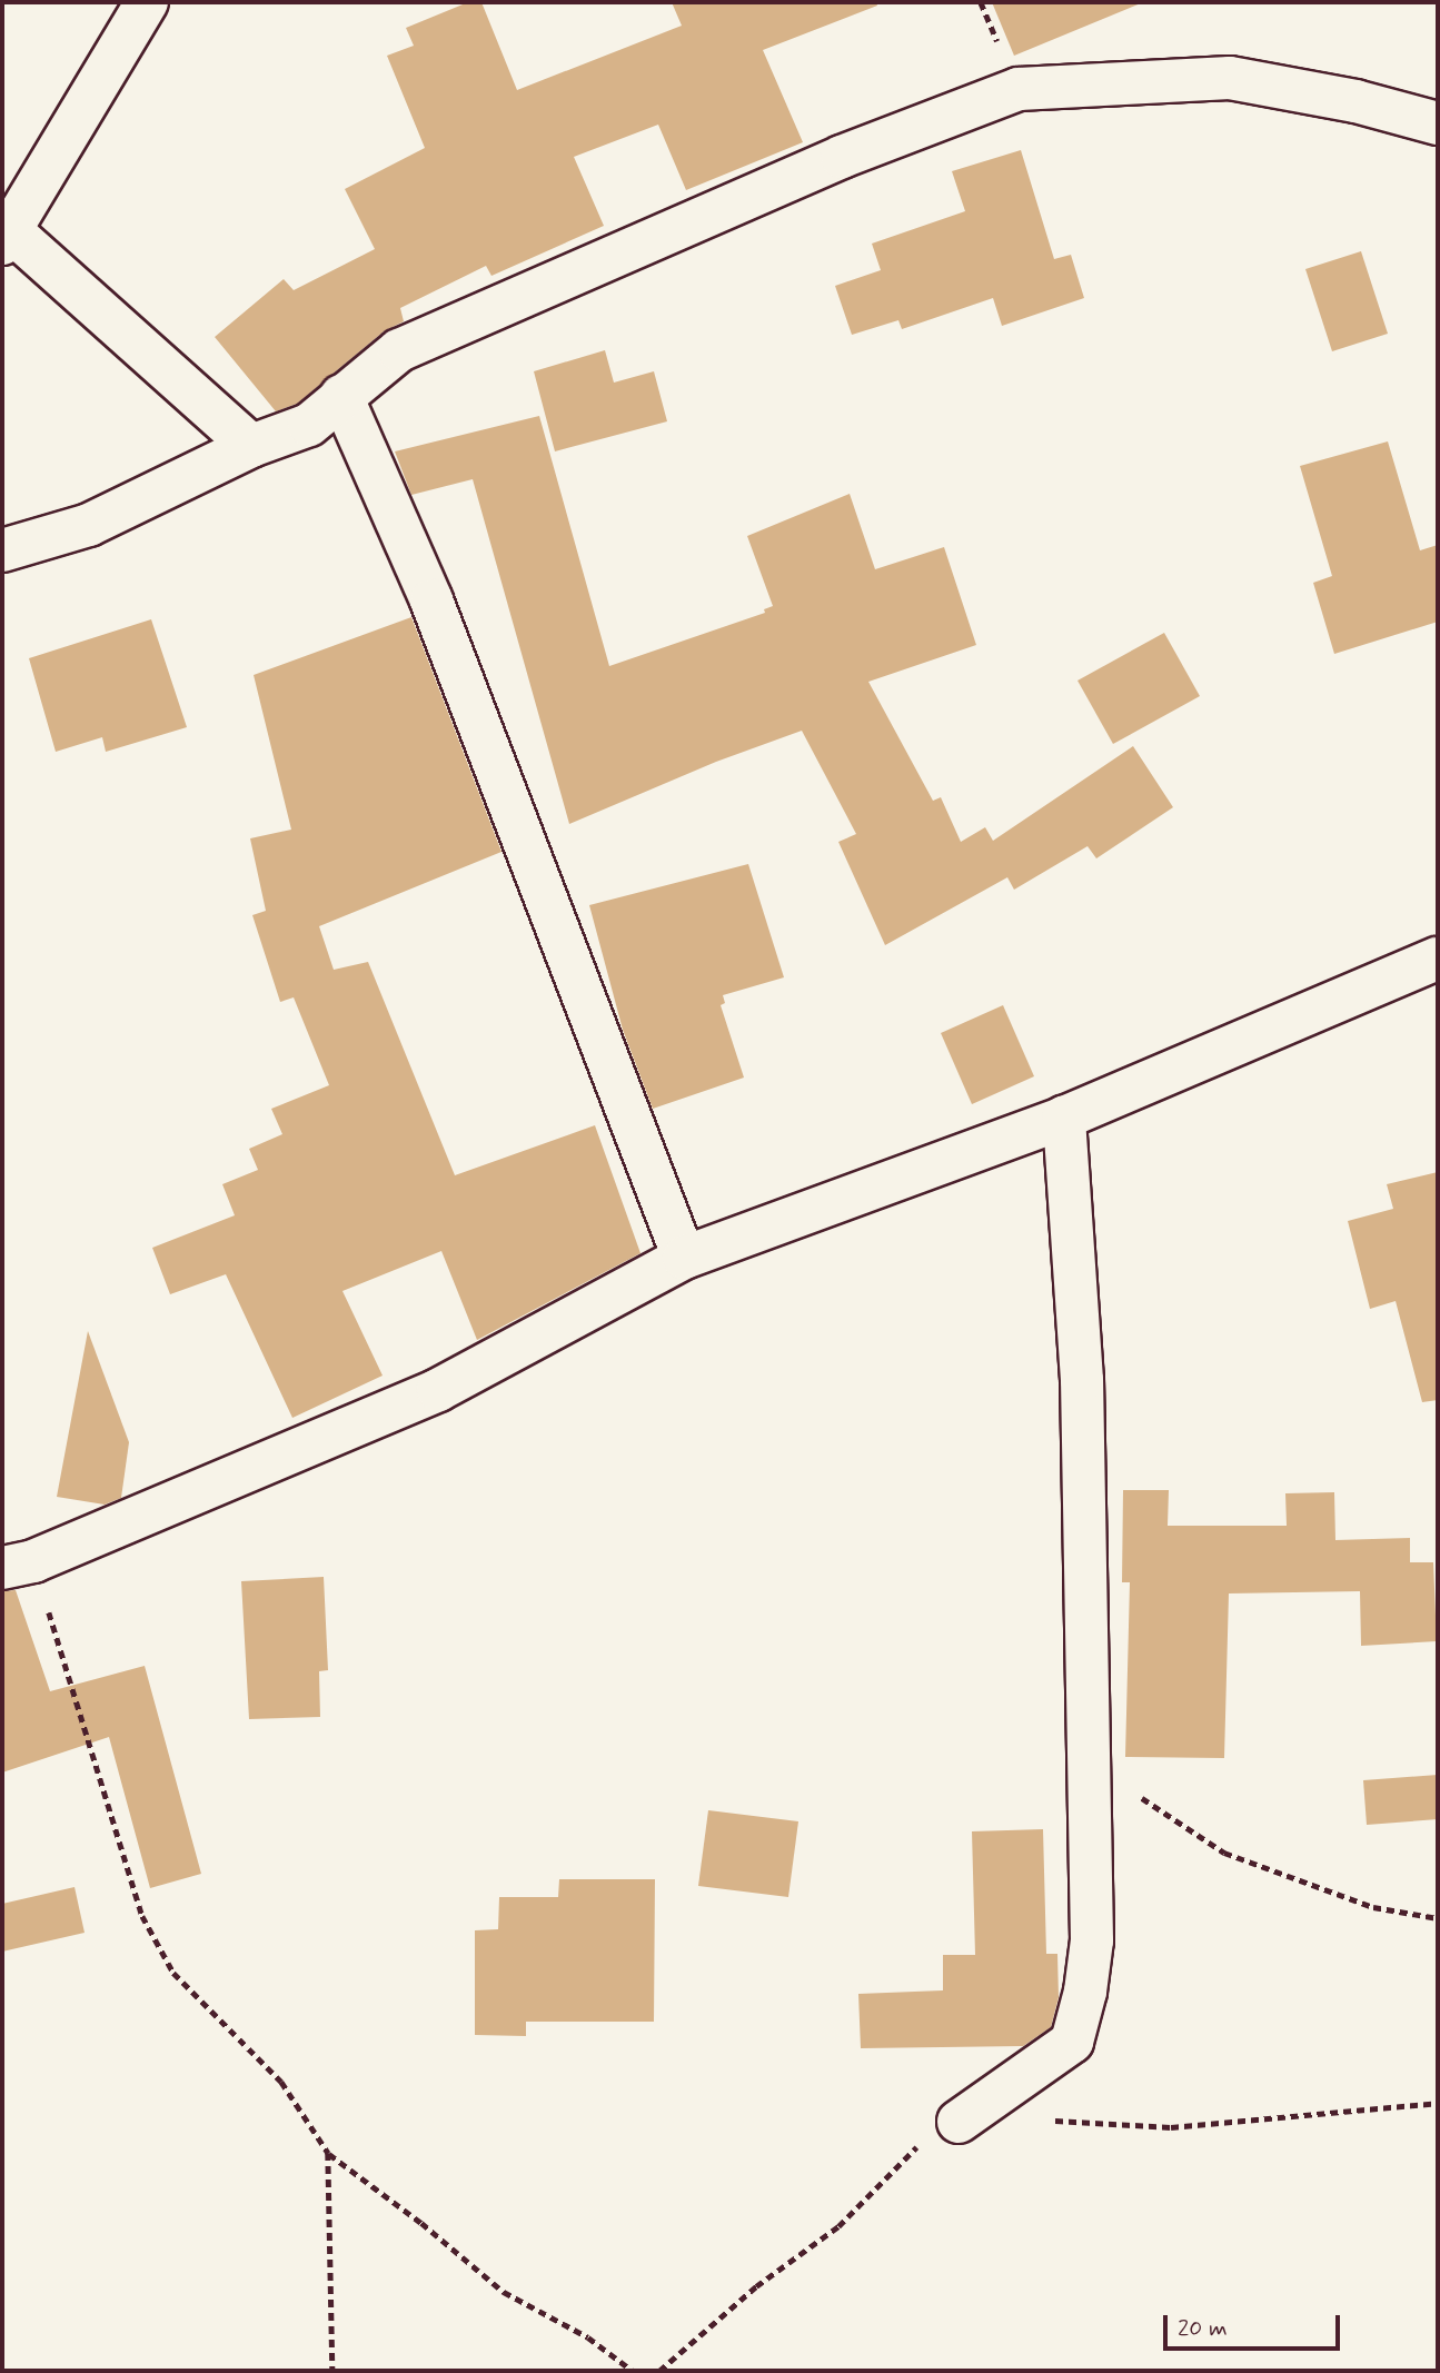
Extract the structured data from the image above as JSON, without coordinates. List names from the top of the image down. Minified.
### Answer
{"scale_bar":"20 m"}
